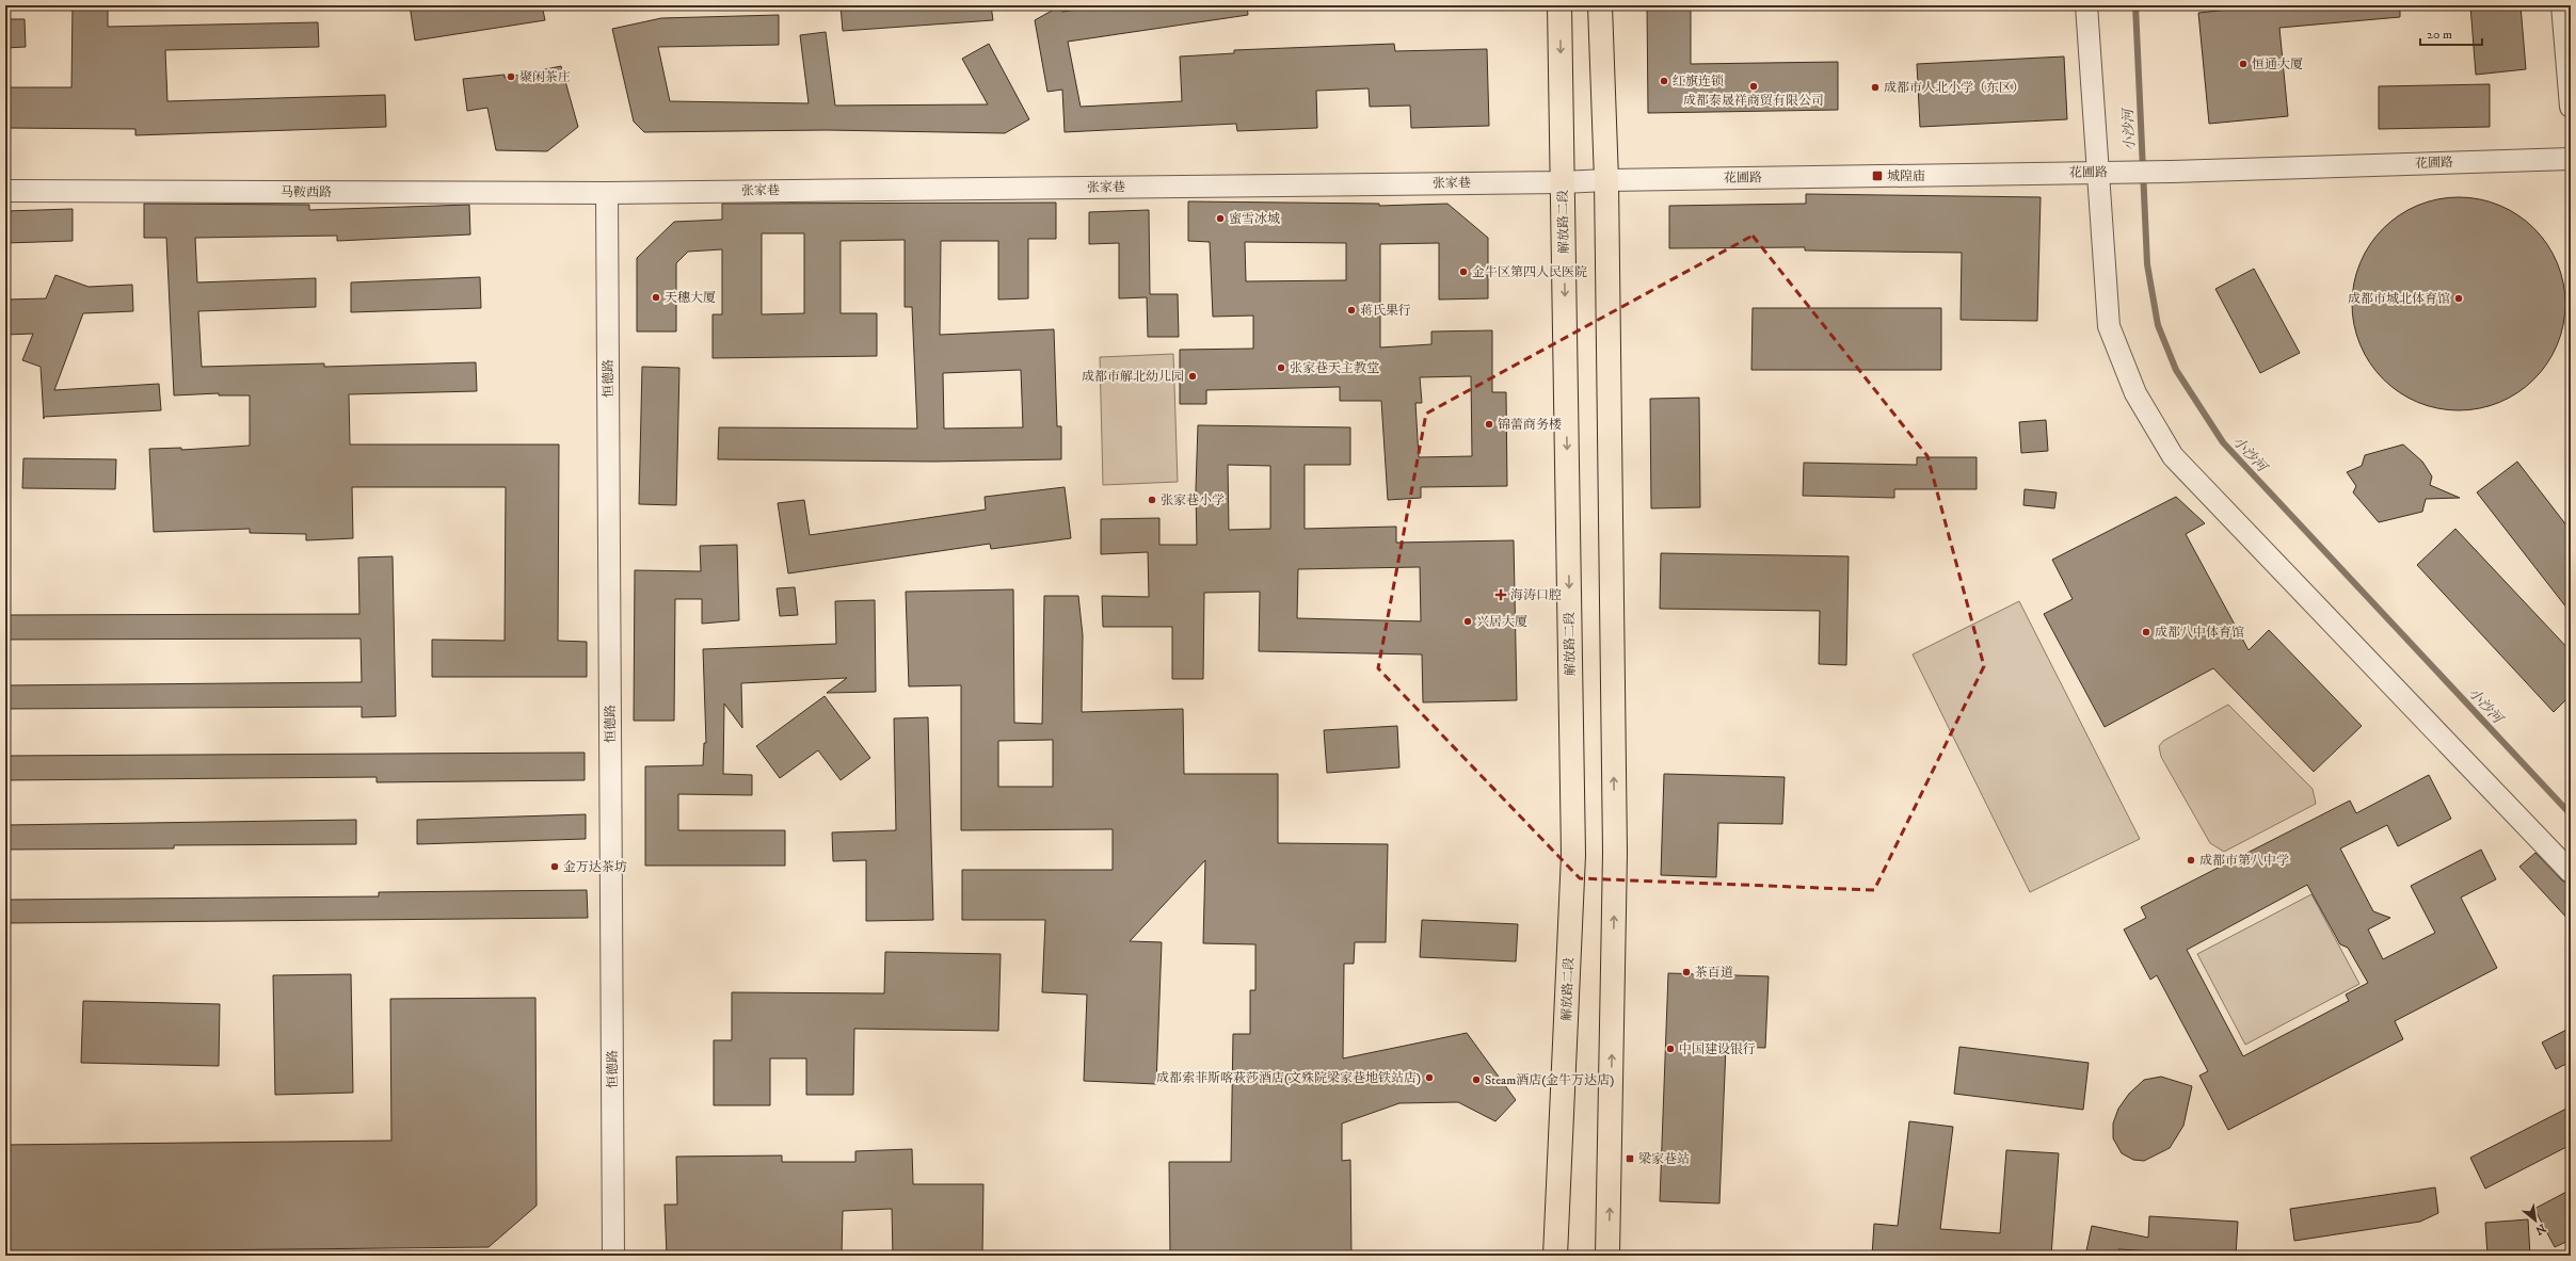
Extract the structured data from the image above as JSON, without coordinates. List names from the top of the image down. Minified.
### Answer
{"streets":{"main road":["解放路二段"],"street":["花圃路","张家巷","马鞍西路","恒德路"]},"crossings":[["花圃路","张家巷"],["张家巷","马鞍西路"],["张家巷","解放路二段"],["张家巷","恒德路"],["马鞍西路","恒德路"]],"water":["小沙河"],"places":{"other":["恒通大厦","聚闲茶庄","红旗连锁","成都泰晟祥商贸有限公司","成都市人北小学（东区）","蜜雪冰城","金牛区第四人民医院","天穗大厦","成都市城北体育馆","蒋氏果行","张家巷天主教堂","成都市解北幼儿园","锦蕾商务楼","张家巷小学","兴居大厦","成都八中体育馆","成都市第八中学","金万达茶坊","茶百道","中国建设银行","成都索菲斯喀萩莎酒店(文殊院梁家巷地铁站店)","Steam酒店(金牛万达店)"],"transit":["城隍庙","梁家巷站"],"health":["海涛口腔"]},"scale_bar":"20 m","north":"bottom right"}
